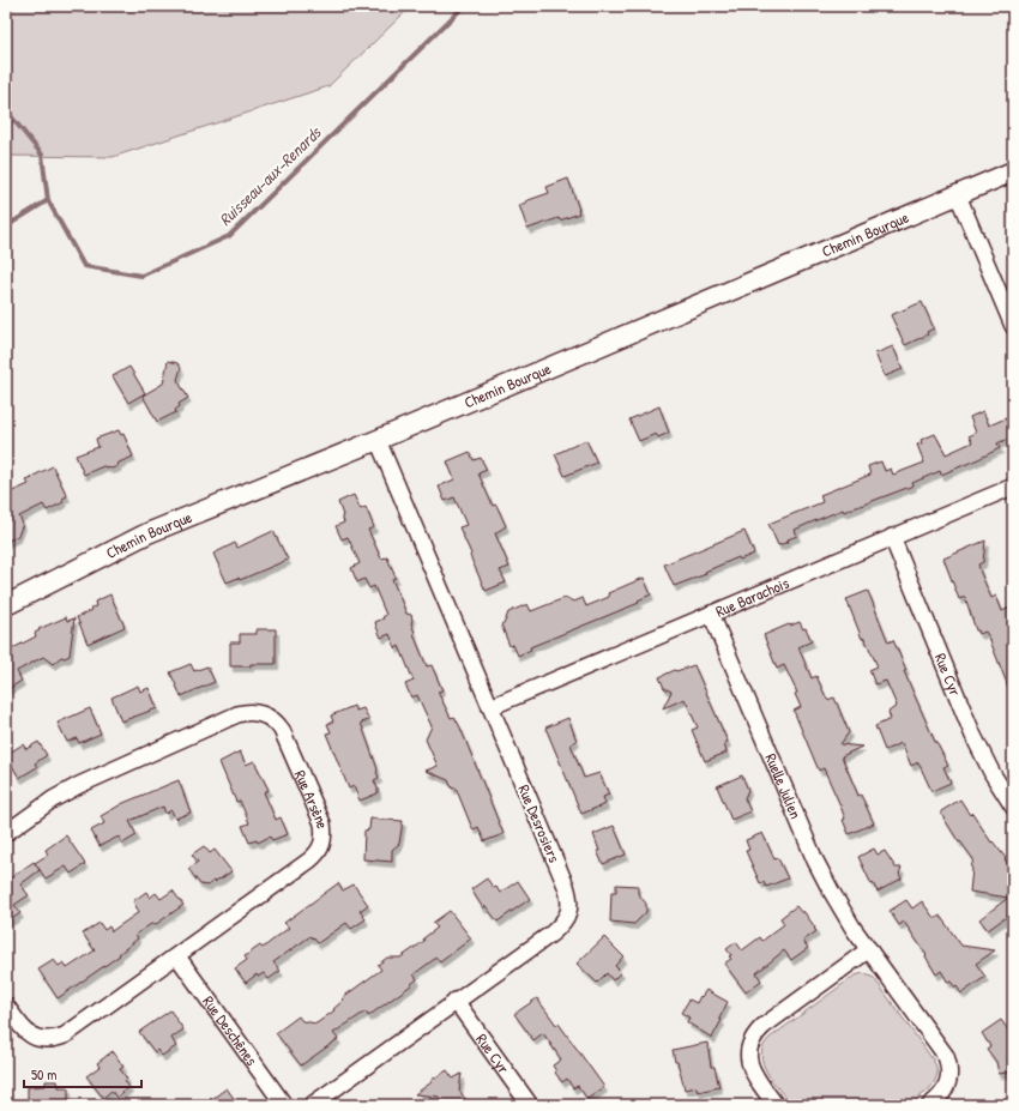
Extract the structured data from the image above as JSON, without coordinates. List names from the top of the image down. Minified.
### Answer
{"streets":{"street":["Chemin Bourque","Rue Barachois","Rue Cyr","Ruelle Julien","Rue Arsène","Rue Desrosiers","Rue Deschênes"]},"crossings":[["Chemin Bourque","Rue Desrosiers"],["Rue Barachois","Rue Cyr"],["Rue Barachois","Ruelle Julien"],["Rue Barachois","Rue Desrosiers"],["Rue Cyr","Rue Desrosiers"],["Rue Arsène","Rue Deschênes"]],"water":["Ruisseau-aux-Renards"],"scale_bar":"50 m"}
